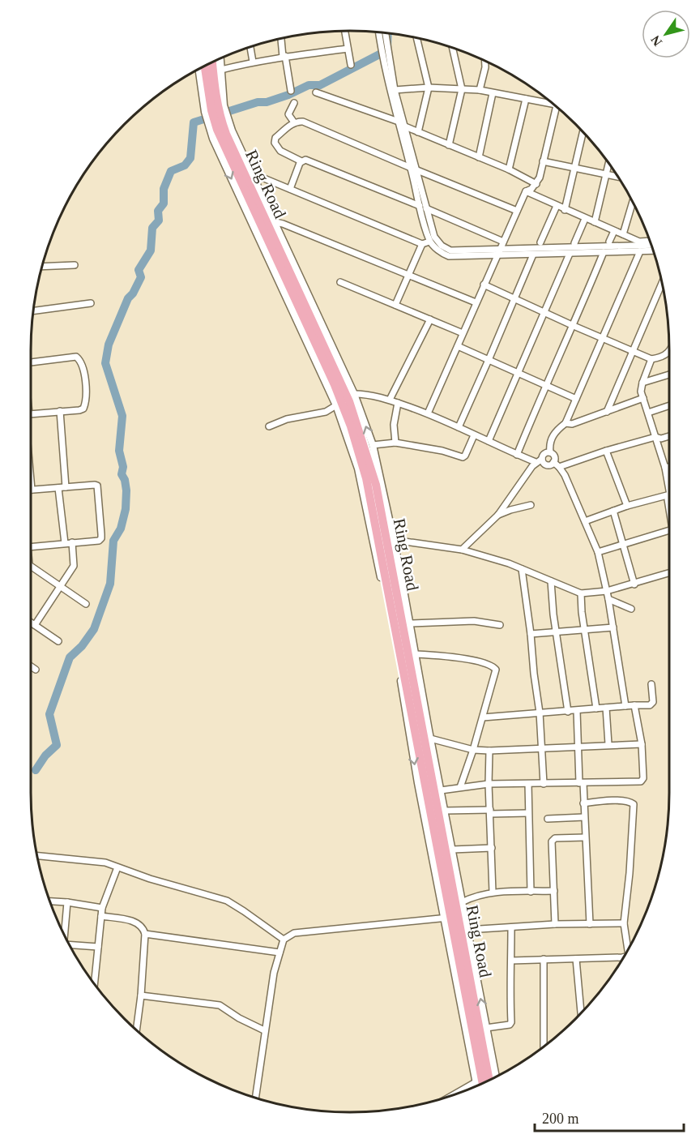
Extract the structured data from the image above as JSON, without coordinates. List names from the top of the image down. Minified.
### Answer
{"streets":{"highway":["Ring Road"]},"scale_bar":"200 m","north":"bottom left"}
